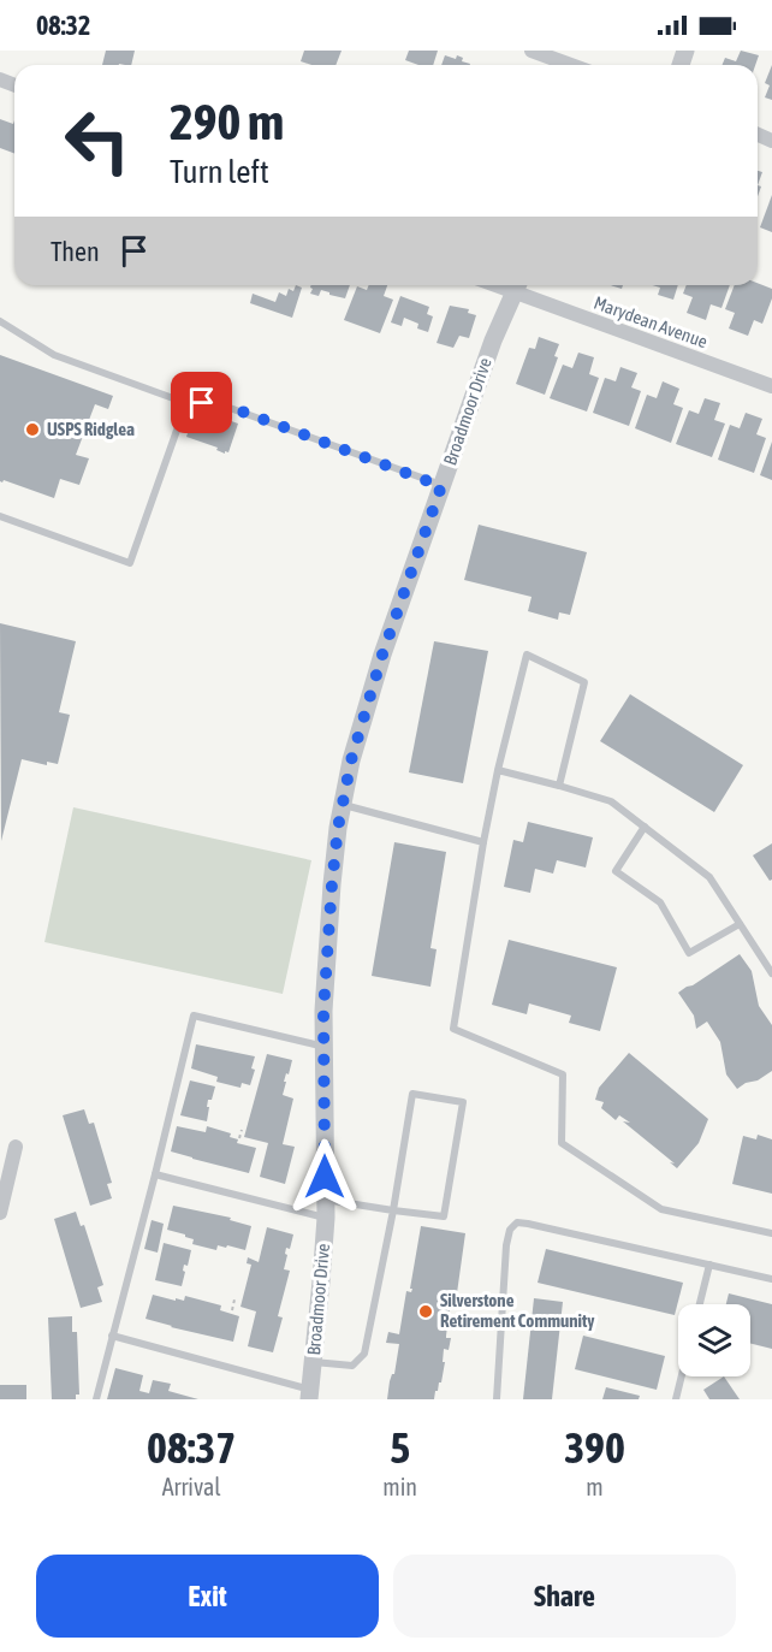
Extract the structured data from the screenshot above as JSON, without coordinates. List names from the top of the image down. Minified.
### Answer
{"streets":{"street":["Marydean Avenue","Broadmoor Drive"]},"crossings":[["Marydean Avenue","Broadmoor Drive"]],"places":["USPS Ridglea","Silverstone Retirement Community"],"page":{"status":"08:32","turn":["290 m","Turn left"],"then":"Then","eta":["08:37","Arrival","5","min","390","m"],"buttons":["Exit","Share"]}}
